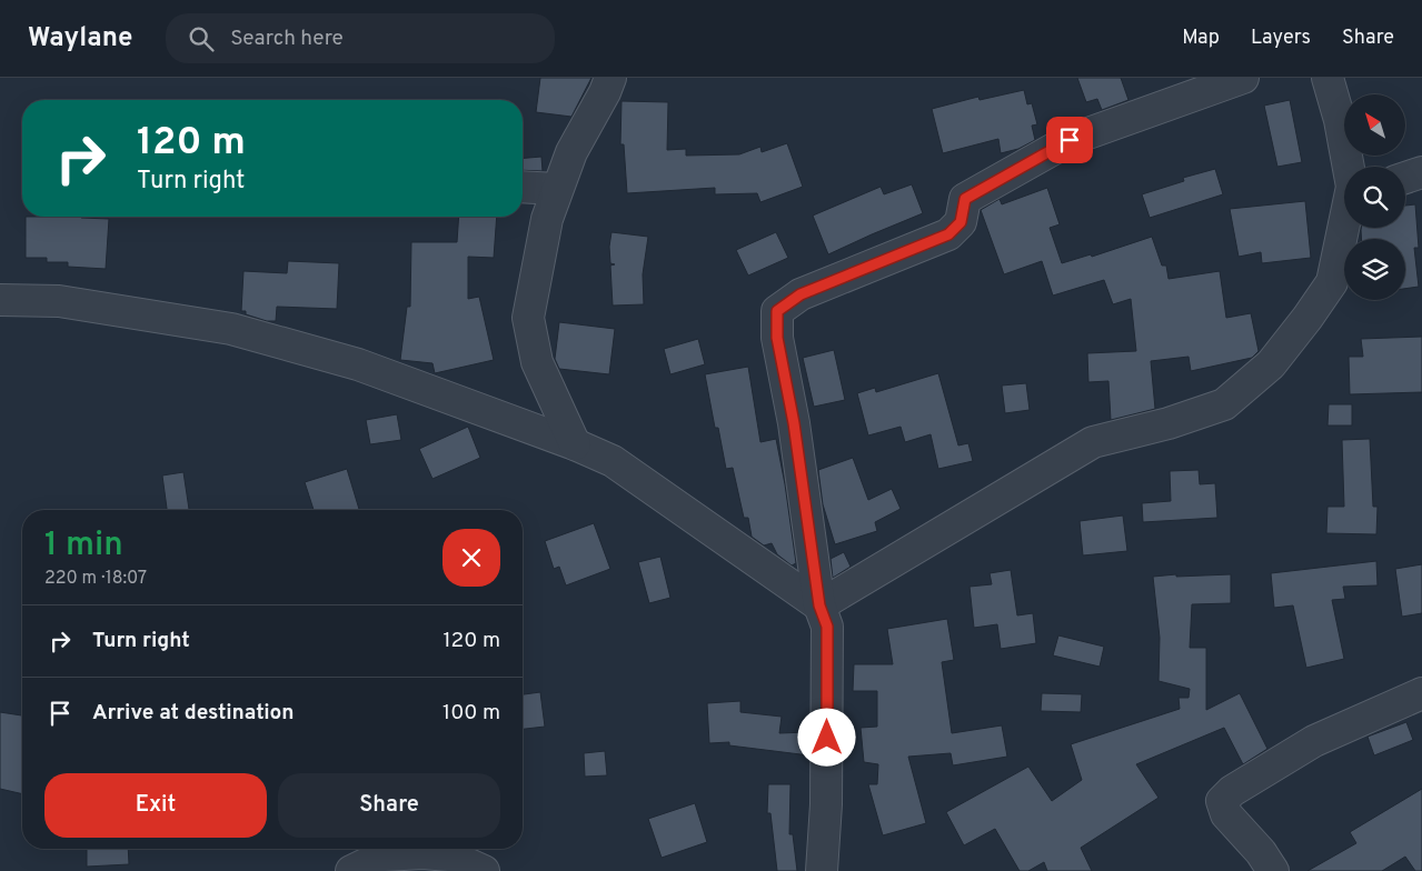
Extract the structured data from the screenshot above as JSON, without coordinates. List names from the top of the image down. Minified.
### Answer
{"north":"top left","page":{"header":"Waylane","search":"Search here","nav":["Map","Layers","Share"],"turn":["120 m","Turn right"],"heading":["1 min","220 m · 18:07"],"list":[{"name":"Turn right","value":"120 m"},{"name":"Arrive at destination","value":"100 m"}],"buttons":["Exit","Share"]}}
